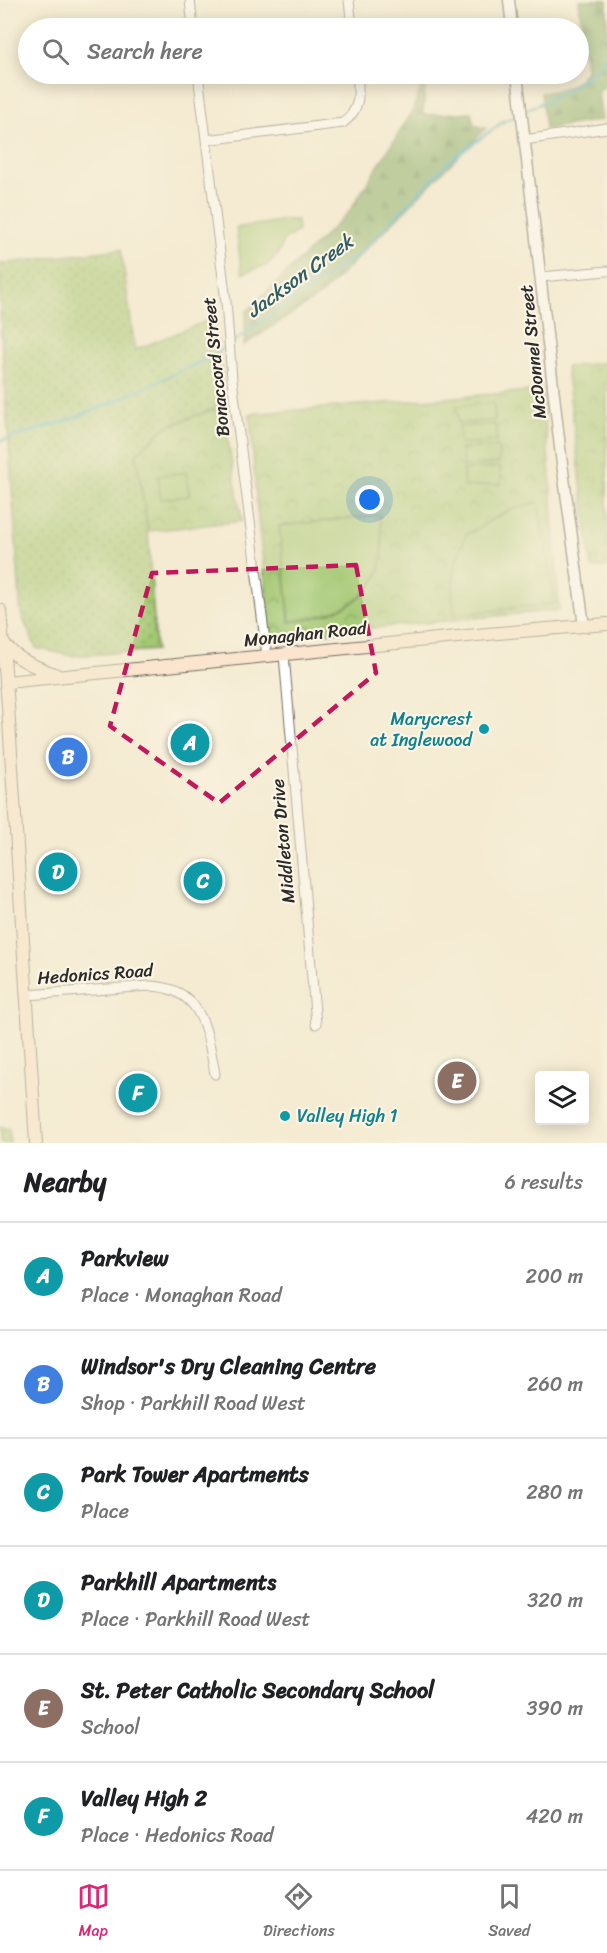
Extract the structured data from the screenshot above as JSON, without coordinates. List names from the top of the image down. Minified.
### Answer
{"streets":{"main road":["Monaghan Road"],"street":["McDonnel Street","Bonaccord Street","Middleton Drive","Hedonics Road"]},"crossings":[["McDonnel Street","Monaghan Road"],["Bonaccord Street","Monaghan Road"],["Monaghan Road","Middleton Drive"]],"water":["Jackson Creek"],"places":["Marycrest at Inglewood","Valley High 1"],"page":{"search":"Search here","pins":["A","B","D","C","E","F"],"heading":["Nearby","6 results"],"list":[{"mark":"A","name":"Parkview","note":"Place · Monaghan Road","value":"200 m"},{"mark":"B","name":"Windsor's Dry Cleaning Centre","note":"Shop · Parkhill Road West","value":"260 m"},{"mark":"C","name":"Park Tower Apartments","note":"Place","value":"280 m"},{"mark":"D","name":"Parkhill Apartments","note":"Place · Parkhill Road West","value":"320 m"},{"mark":"E","name":"St. Peter Catholic Secondary School","note":"School","value":"390 m"},{"mark":"F","name":"Valley High 2","note":"Place · Hedonics Road","value":"420 m"}],"nav":["Map","Directions","Saved"]}}
